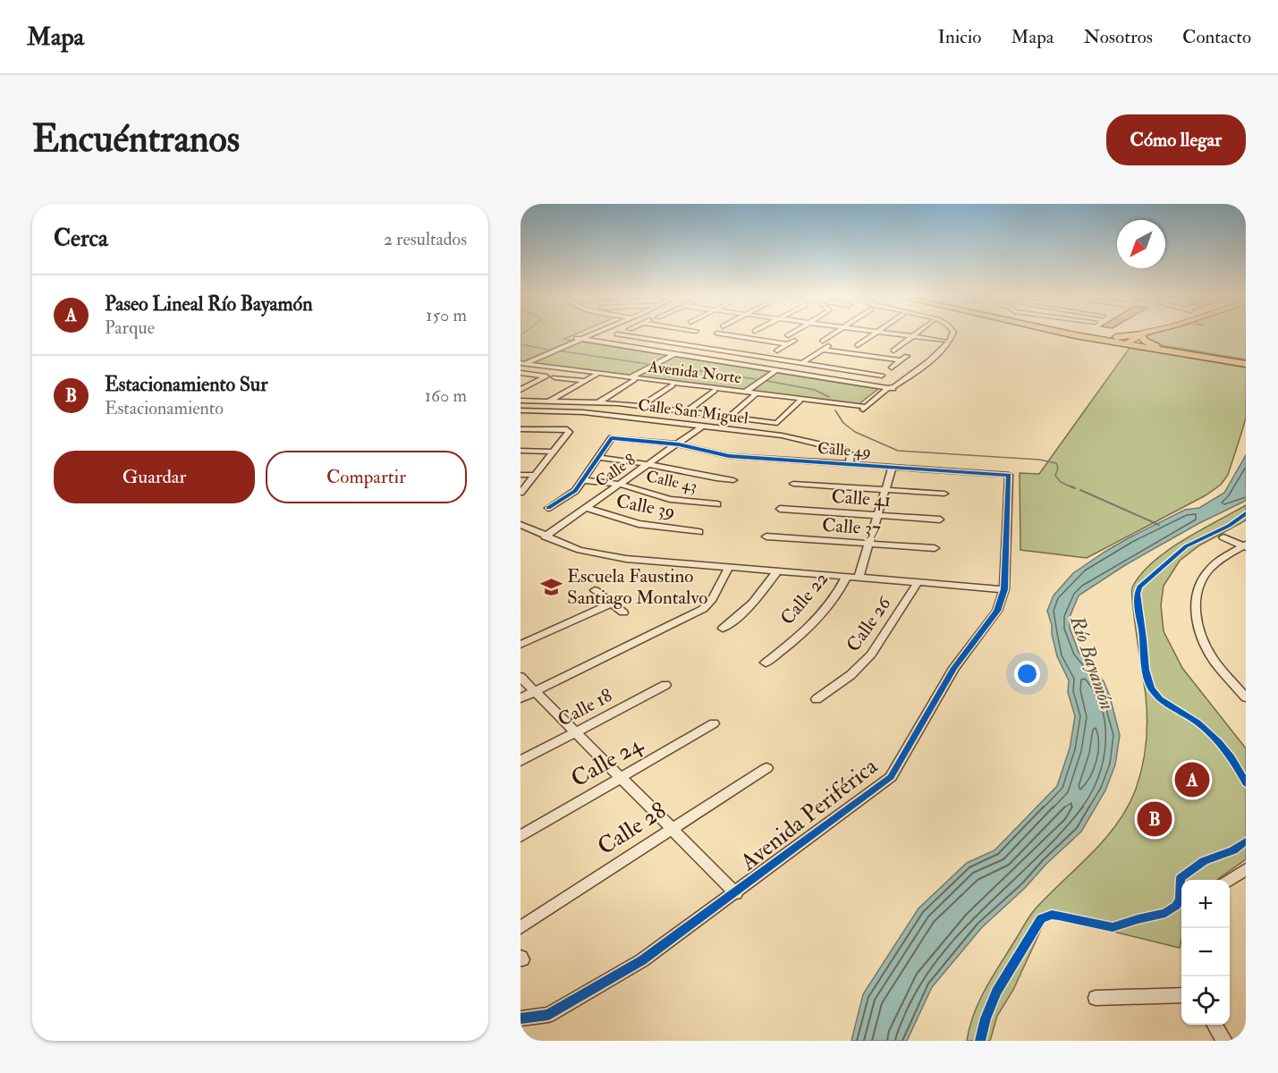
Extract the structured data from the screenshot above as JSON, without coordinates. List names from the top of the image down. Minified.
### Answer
{"streets":{"street":["Avenida Norte","Calle San Miguel","Calle 49","Calle 8","Calle 43","Calle 41","Calle 39","Calle 37","Calle 22","Calle 26","Calle 18","Calle 24","Avenida Periférica","Calle 28"]},"crossings":[["Calle San Miguel","Calle 49"],["Calle San Miguel","Calle 8"],["Calle 49","Calle 8"],["Calle 49","Avenida Periférica"],["Calle 8","Calle 43"],["Calle 8","Calle 39"]],"water":["Río Bayamón"],"places":{"school or university":["Escuela Faustino Santiago Montalvo"]},"north":"bottom left","page":{"header":"Mapa","nav":["Inicio","Mapa","Nosotros","Contacto"],"buttons":["Cómo llegar",["Guardar","Compartir"]],"title":"Encuéntranos","heading":["Cerca","2 resultados"],"list":[{"mark":"A","name":"Paseo Lineal Río Bayamón","note":"Parque","value":"150 m"},{"mark":"B","name":"Estacionamiento Sur","note":"Estacionamiento","value":"160 m"}],"pins":["A","B"],"map_buttons":["+","−"]}}
